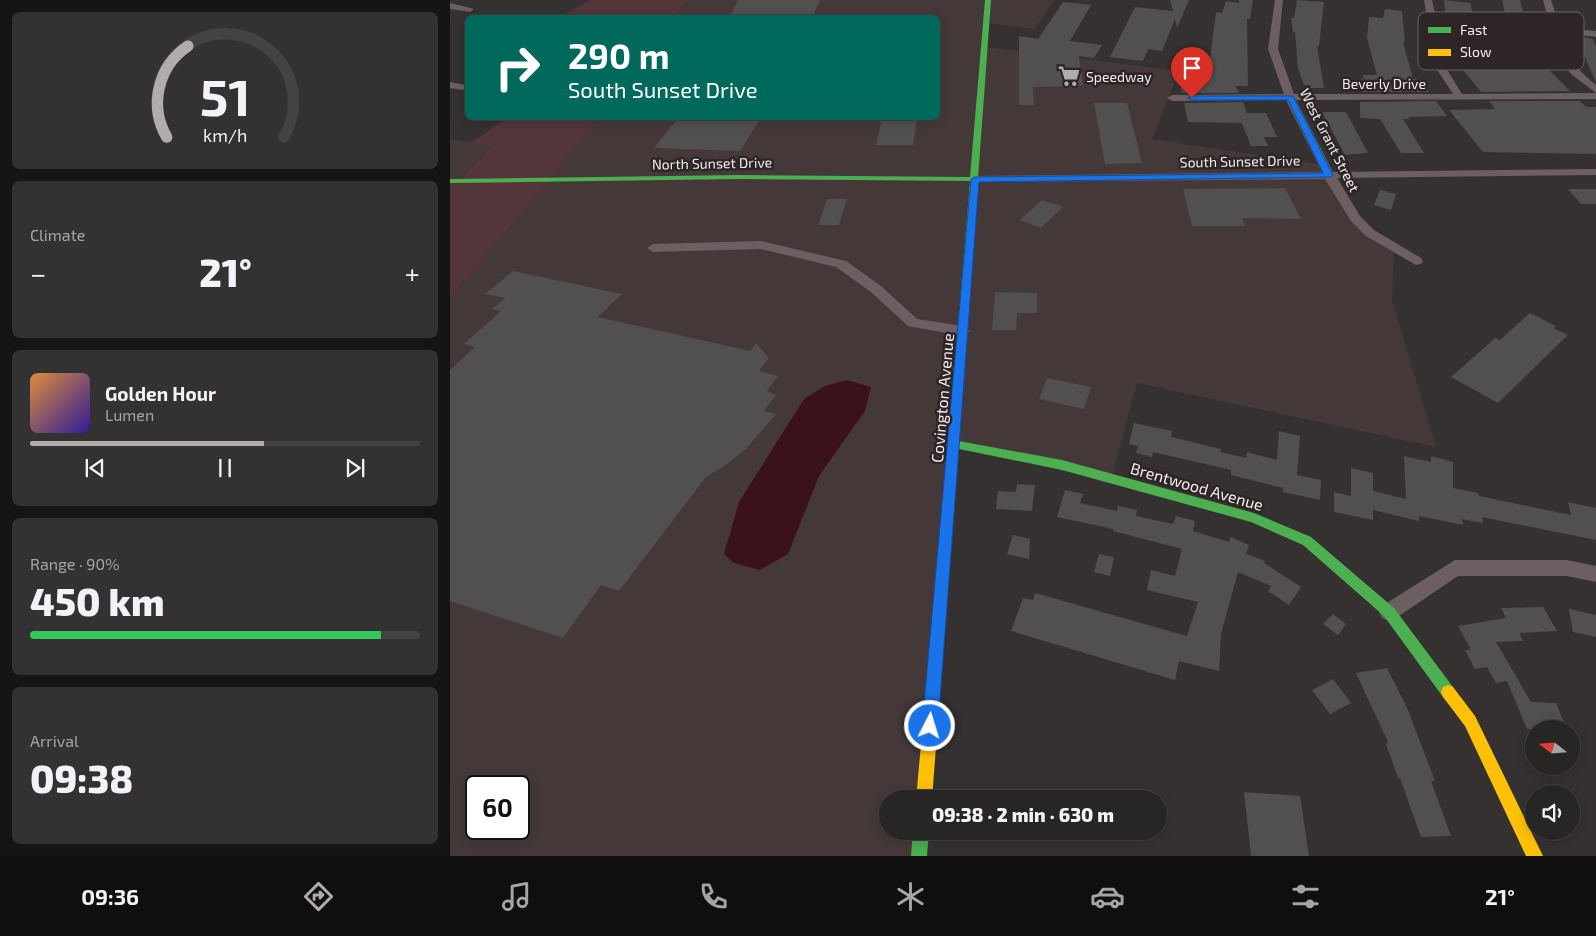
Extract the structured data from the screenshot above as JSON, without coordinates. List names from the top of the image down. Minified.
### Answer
{"streets":{"main road":["North Sunset Drive","Covington Avenue","Brentwood Avenue"],"street":["Beverly Drive","West Grant Street","South Sunset Drive"]},"crossings":[["Beverly Drive","West Grant Street"],["West Grant Street","South Sunset Drive"],["South Sunset Drive","North Sunset Drive"],["South Sunset Drive","Covington Avenue"],["North Sunset Drive","Covington Avenue"],["Covington Avenue","Brentwood Avenue"]],"places":{"supermarket":["Speedway"]},"legend":["Fast","Slow"],"north":"left","page":{"turn":["290 m","South Sunset Drive"],"tile":["Climate",["Range · 90%","450 km"],["Arrival","09:38"]],"heat":["−","21°","+"],"song":["Golden Hour","Lumen"],"limit":"60","trip":"09:38 · 2 min · 630 m","tabs":["09:36","21°"],"gauge":["51","km/h"]}}
